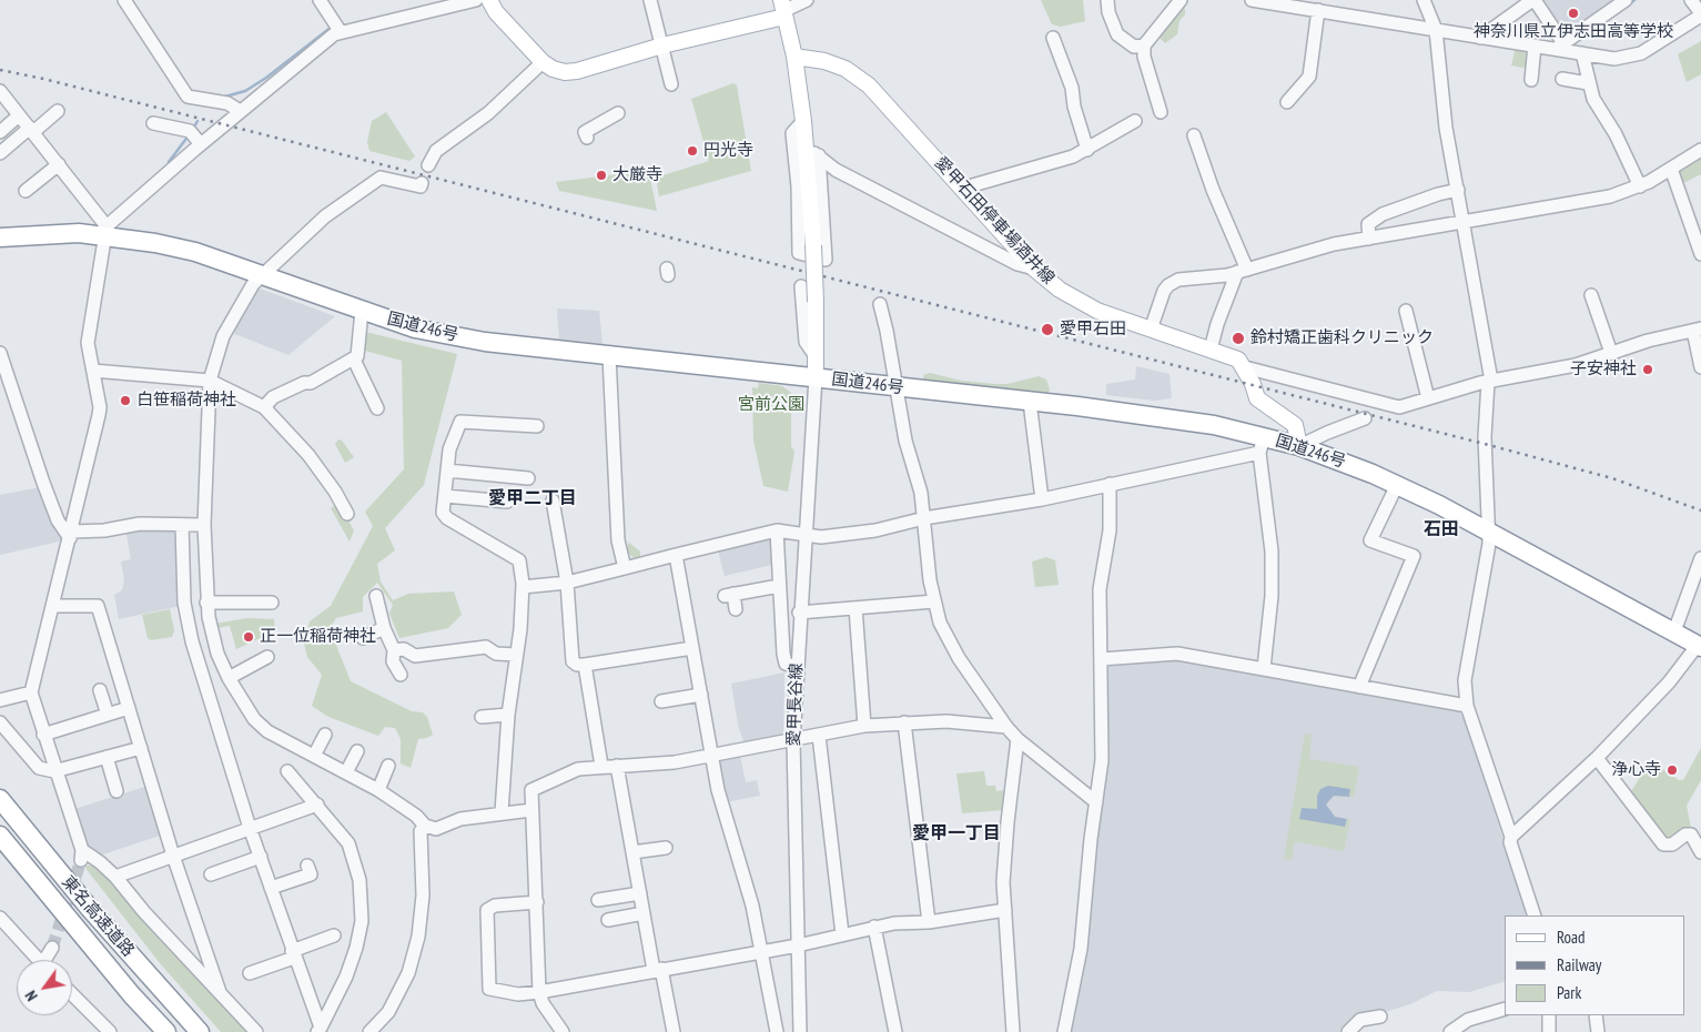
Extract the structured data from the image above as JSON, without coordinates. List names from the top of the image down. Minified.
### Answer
{"streets":{"highway":["国道246号","東名高速道路"],"main road":["愛甲石田停車場酒井線"],"street":["愛甲長谷線"]},"crossings":[["国道246号","愛甲長谷線"]],"districts":["愛甲二丁目","石田","愛甲一丁目"],"parks":["宮前公園"],"places":["神奈川県立伊志田高等学校","円光寺","大厳寺","愛甲石田","鈴村矯正歯科クリニック","子安神社","白笹稲荷神社","正一位稲荷神社","浄心寺"],"legend":["Road","Railway","Park"],"north":"bottom left"}
